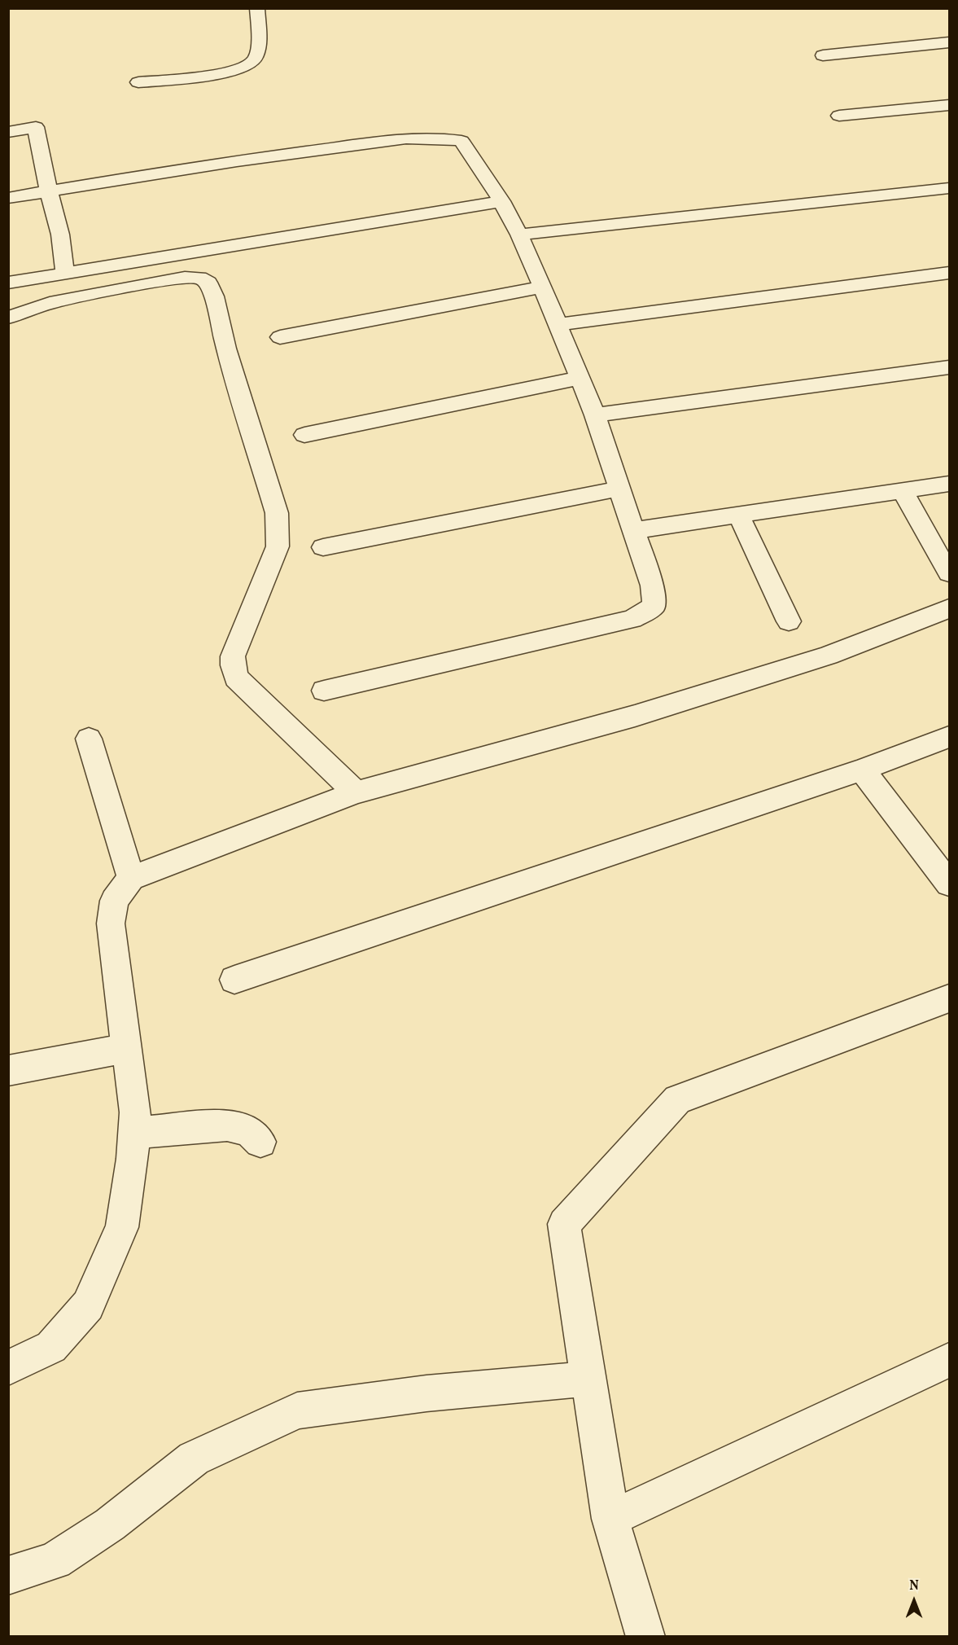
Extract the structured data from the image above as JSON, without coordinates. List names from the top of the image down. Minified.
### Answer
{"north":"top"}
